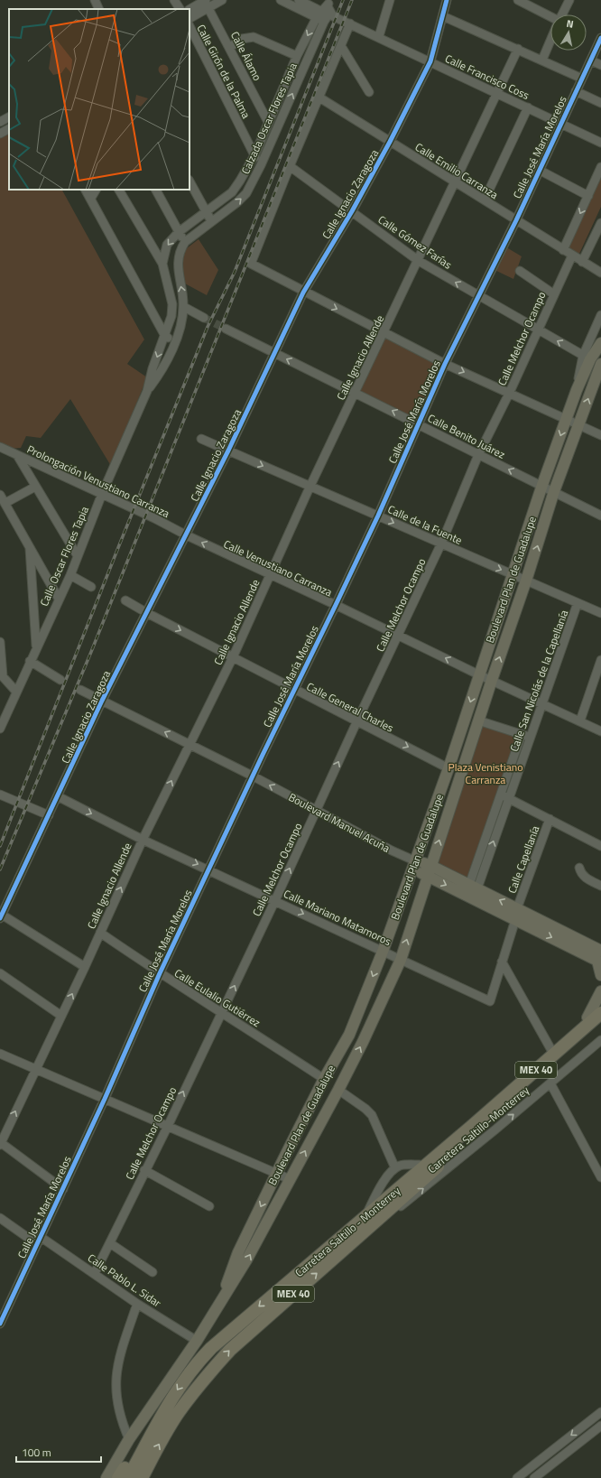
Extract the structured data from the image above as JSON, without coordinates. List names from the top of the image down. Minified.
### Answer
{"streets":{"highway":["MEX 40","Carretera Saltillo - Monterrey"],"main road":["Boulevard Plan de Guadalupe","Boulevard Manuel Acuña"],"street":["Calle Álamo","Calle Girón de la Palma","Calle Francisco Coss","Calzada Oscar Flores Tapia","Calle José María Morelos","Calle Emilio Carranza","Calle Ignacio Zaragoza","Calle Gómez Farías","Calle Melchor Ocampo","Calle Ignacio Allende","Calle Benito Juárez","Prolongación Venustiano Carranza","Calle de la Fuente","Calle Oscar Flores Tapia","Calle Venustiano Carranza","Calle San Nicolás de la Capellanía","Calle General Charles","Calle Capellanía","Calle Mariano Matamoros","Calle Eulalio Gutiérrez","Carretera Saltillo-Monterrey","Calle Pablo L. Sidar"]},"crossings":[["Calle Álamo","Calzada Oscar Flores Tapia"],["Calle Girón de la Palma","Calzada Oscar Flores Tapia"],["Calle Francisco Coss","Calzada Oscar Flores Tapia"],["Calle Francisco Coss","Calle José María Morelos"],["Calle Francisco Coss","Calle Ignacio Zaragoza"],["Calle Francisco Coss","Calle Ignacio Allende"],["Calzada Oscar Flores Tapia","Calle Oscar Flores Tapia"],["Calle José María Morelos","Calle Emilio Carranza"],["Calle José María Morelos","Calle Gómez Farías"],["Calle José María Morelos","Calle Benito Juárez"],["Calle José María Morelos","Calle de la Fuente"],["Calle José María Morelos","Calle Venustiano Carranza"],["Calle José María Morelos","Calle General Charles"],["Calle José María Morelos","Boulevard Manuel Acuña"],["Calle José María Morelos","Calle Mariano Matamoros"],["Calle José María Morelos","Calle Eulalio Gutiérrez"],["Calle José María Morelos","Calle Pablo L. Sidar"],["Calle Emilio Carranza","Calle Ignacio Zaragoza"],["Calle Emilio Carranza","Calle Melchor Ocampo"],["Calle Emilio Carranza","Calle Ignacio Allende"],["Calle Ignacio Zaragoza","Calle Gómez Farías"],["Calle Ignacio Zaragoza","Calle Benito Juárez"],["Calle Ignacio Zaragoza","Prolongación Venustiano Carranza"],["Calle Ignacio Zaragoza","Calle de la Fuente"],["Calle Ignacio Zaragoza","Calle Venustiano Carranza"],["Calle Ignacio Zaragoza","Calle General Charles"],["Calle Ignacio Zaragoza","Boulevard Manuel Acuña"],["Calle Ignacio Zaragoza","Calle Mariano Matamoros"],["Calle Gómez Farías","Calle Melchor Ocampo"],["Calle Gómez Farías","Calle Ignacio Allende"],["Calle Gómez Farías","Boulevard Plan de Guadalupe"],["Calle Melchor Ocampo","Calle Benito Juárez"],["Calle Melchor Ocampo","Calle de la Fuente"],["Calle Melchor Ocampo","Calle Venustiano Carranza"],["Calle Melchor Ocampo","Calle General Charles"],["Calle Melchor Ocampo","Boulevard Manuel Acuña"],["Calle Melchor Ocampo","Calle Mariano Matamoros"],["Calle Melchor Ocampo","Calle Eulalio Gutiérrez"],["Calle Melchor Ocampo","Calle Pablo L. Sidar"],["Calle Ignacio Allende","Calle Benito Juárez"],["Calle Ignacio Allende","Calle de la Fuente"],["Calle Ignacio Allende","Calle Venustiano Carranza"],["Calle Ignacio Allende","Calle General Charles"],["Calle Ignacio Allende","Boulevard Manuel Acuña"],["Calle Ignacio Allende","Calle Mariano Matamoros"],["Calle Ignacio Allende","Calle Eulalio Gutiérrez"],["Calle Benito Juárez","Boulevard Plan de Guadalupe"],["Prolongación Venustiano Carranza","Calle Oscar Flores Tapia"],["Prolongación Venustiano Carranza","Calle Venustiano Carranza"],["Calle de la Fuente","Boulevard Plan de Guadalupe"],["Calle de la Fuente","Calle San Nicolás de la Capellanía"],["Calle Venustiano Carranza","Boulevard Plan de Guadalupe"],["Calle Venustiano Carranza","Calle San Nicolás de la Capellanía"],["Boulevard Plan de Guadalupe","Calle General Charles"],["Boulevard Plan de Guadalupe","Boulevard Manuel Acuña"],["Boulevard Plan de Guadalupe","Calle Mariano Matamoros"],["Boulevard Plan de Guadalupe","Calle Eulalio Gutiérrez"],["Boulevard Plan de Guadalupe","Calle Pablo L. Sidar"],["Calle San Nicolás de la Capellanía","Boulevard Manuel Acuña"],["Boulevard Manuel Acuña","Calle Capellanía"],["Carretera Saltillo-Monterrey","Carretera Saltillo - Monterrey"]],"one_way":["Calle Melchor Ocampo","Calle de la Fuente","Calle Venustiano Carranza","Calle General Charles","Calle Mariano Matamoros"],"parks":["Plaza Venistiano Carranza"],"scale_bar":"100 m","north":"top"}
